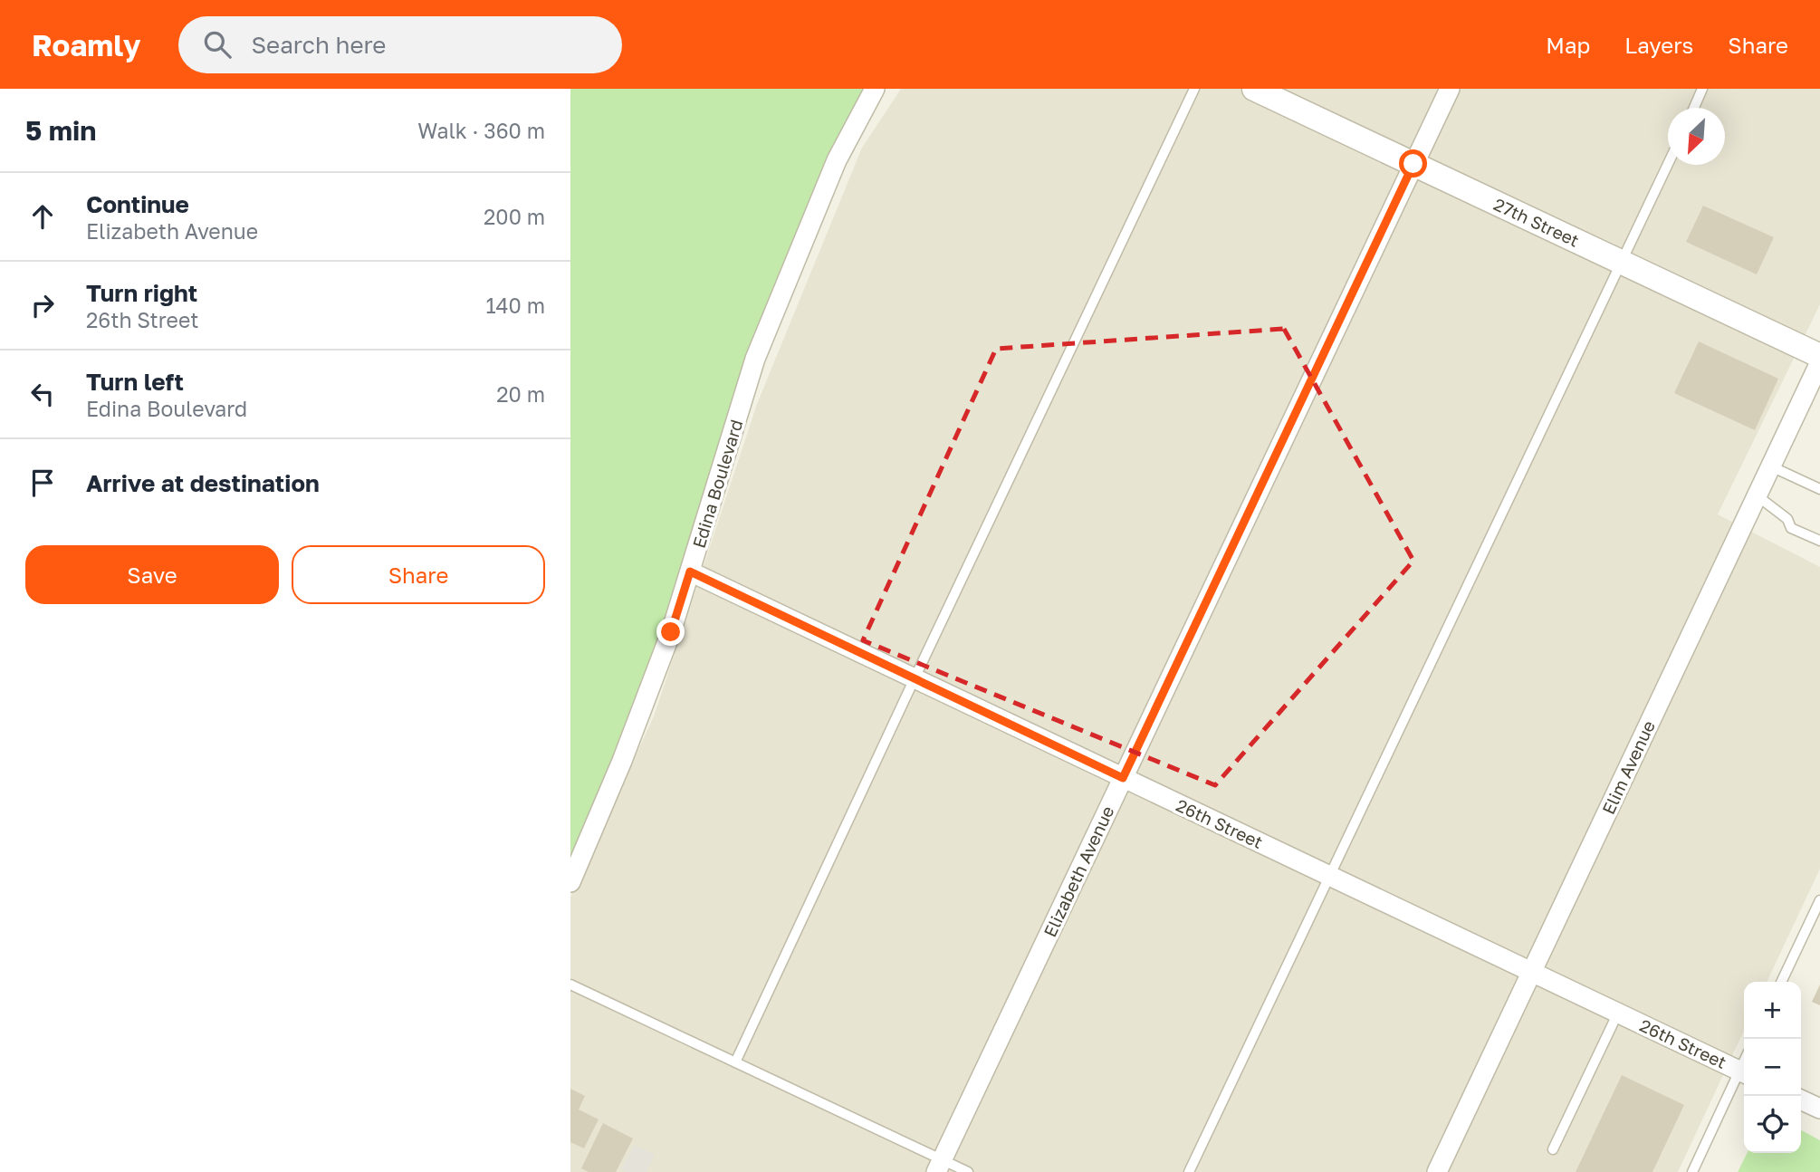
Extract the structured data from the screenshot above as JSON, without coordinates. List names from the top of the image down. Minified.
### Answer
{"streets":{"street":["27th Street","Edina Boulevard","Elim Avenue","26th Street","Elizabeth Avenue"]},"crossings":[["27th Street","Elizabeth Avenue"],["Edina Boulevard","26th Street"],["Elim Avenue","26th Street"],["26th Street","Elizabeth Avenue"]],"north":"bottom left","page":{"header":"Roamly","search":"Search here","nav":["Map","Layers","Share"],"heading":["5 min","Walk · 360 m"],"list":[["Continue","Elizabeth Avenue","200 m"],["Turn right","26th Street","140 m"],["Turn left","Edina Boulevard","20 m"],"Arrive at destination"],"buttons":["Save","Share"],"map_buttons":["+","−"]}}
